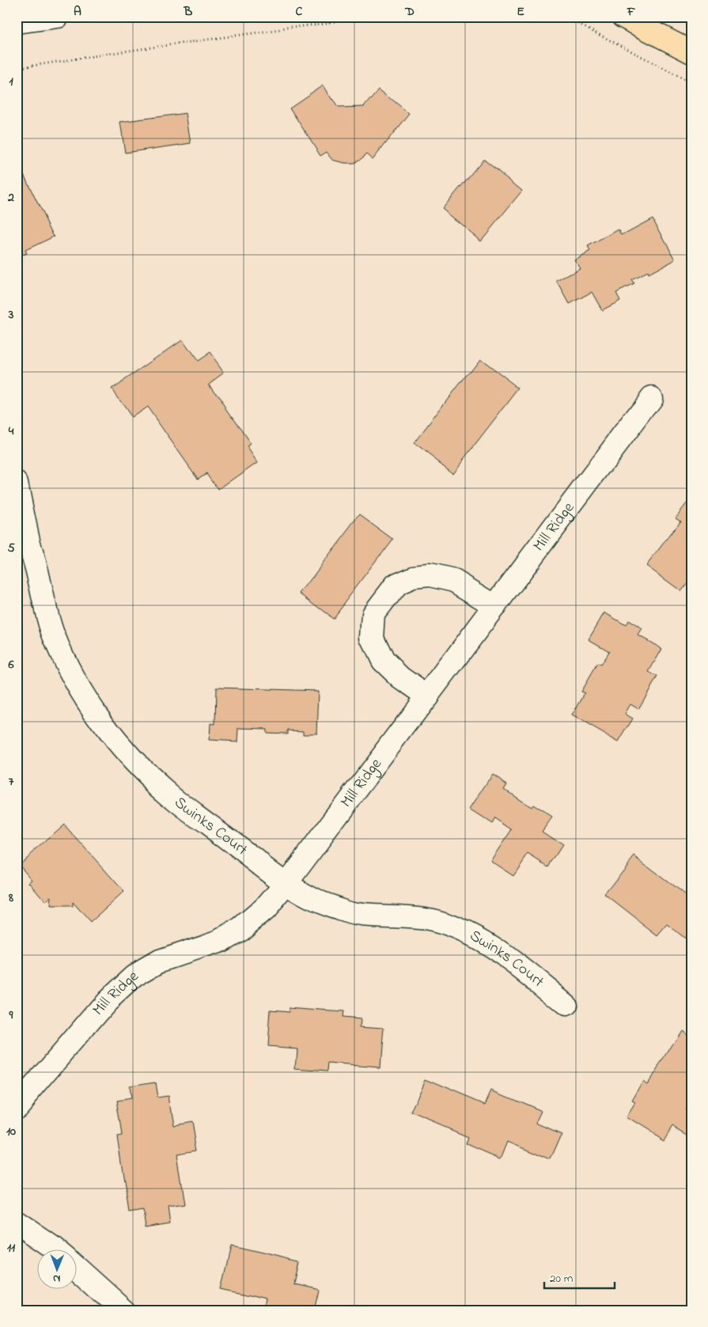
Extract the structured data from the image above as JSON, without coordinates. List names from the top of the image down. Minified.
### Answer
{"streets":{"street":["Mill Ridge","Swinks Court"]},"crossings":[["Mill Ridge","Swinks Court"]],"scale_bar":"20 m","north":"bottom","grid":{"columns":["A","B","C","D","E","F"],"rows":["1","2","3","4","5","6","7","8","9","10","11"]}}
